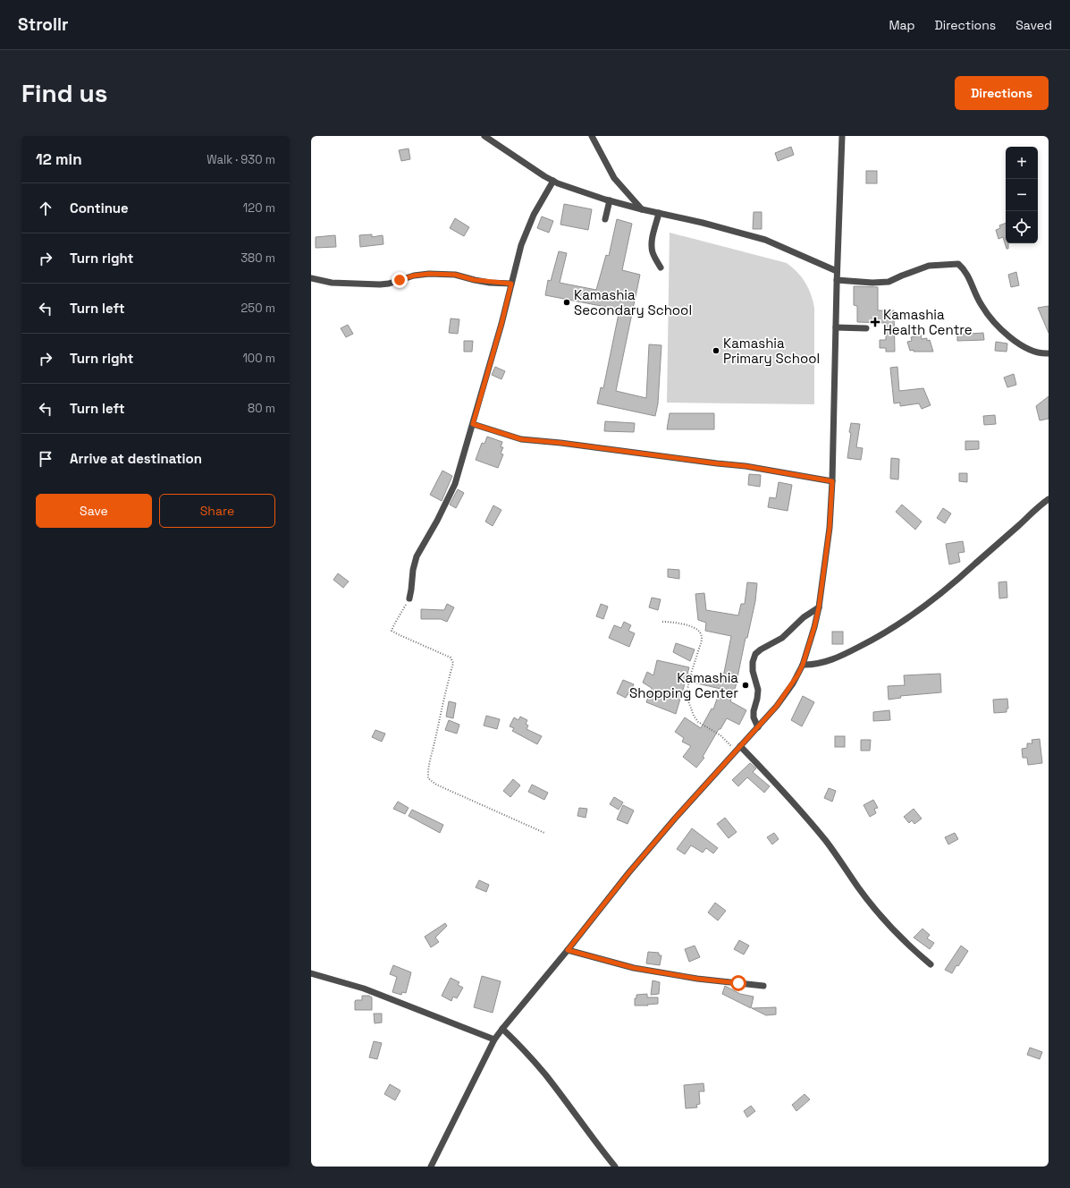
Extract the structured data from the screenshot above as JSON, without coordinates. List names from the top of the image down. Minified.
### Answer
{"places":{"other":["Kamashia Secondary School","Kamashia Primary School","Kamashia Shopping Center"],"health":["Kamashia Health Centre"]},"page":{"header":"Strollr","nav":["Map","Directions","Saved"],"buttons":["Directions",["Save","Share"]],"title":"Find us","heading":["12 min","Walk · 930 m"],"map_buttons":["+","−"],"list":[["Continue","120 m"],["Turn right","380 m"],["Turn left","250 m"],["Turn right","100 m"],["Turn left","80 m"],"Arrive at destination"]}}
